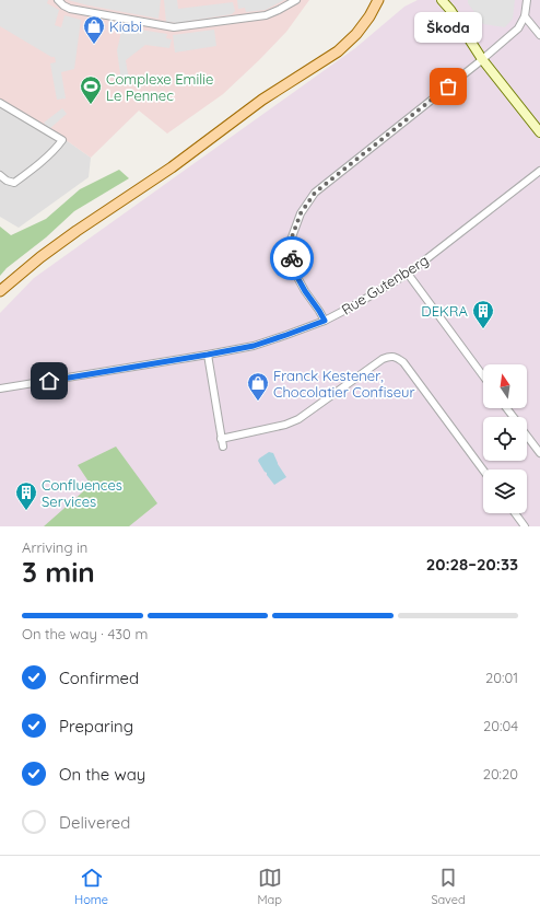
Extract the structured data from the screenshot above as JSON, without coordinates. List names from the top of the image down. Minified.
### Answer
{"streets":{"street":["Rue Gutenberg"]},"places":{"shop":["Kiabi","Franck Kestener, Chocolatier Confiseur"],"other":["Škoda"],"sports":["Complexe Emilie Le Pennec"],"building":["DEKRA","Confluences Services"]},"north":"top","page":{"bubble":"Škoda","heading":["3 min","Arriving in","20:28–20:33"],"bar":"On the way · 430 m","list":[["Confirmed","20:01"],["Preparing","20:04"],["On the way","20:20"],"Delivered"],"tabs":["Home","Map","Saved"]}}
